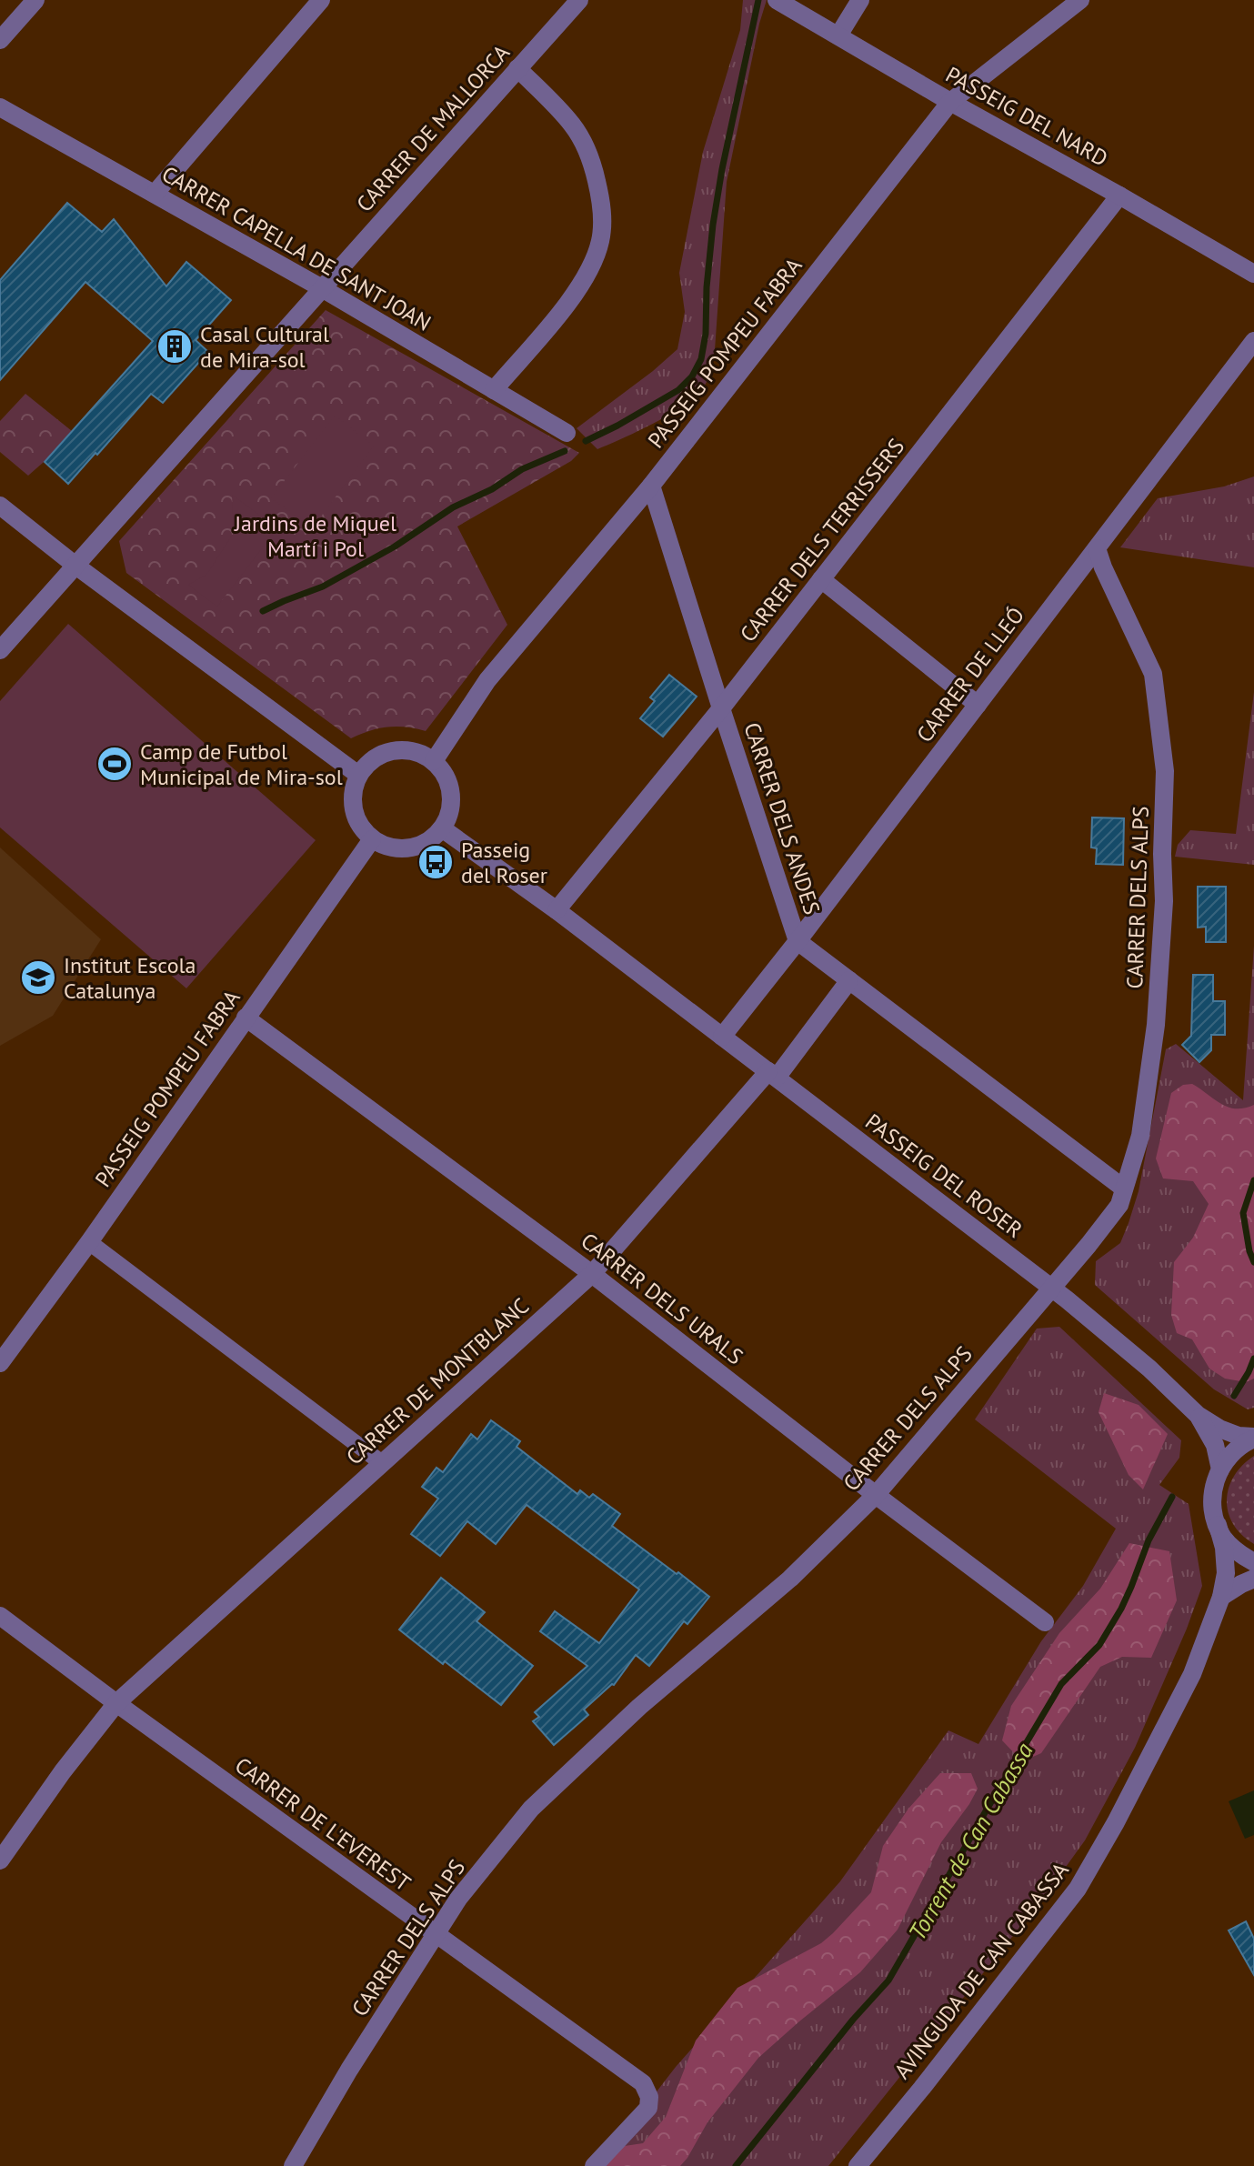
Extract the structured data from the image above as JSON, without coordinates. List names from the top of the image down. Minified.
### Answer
{"streets":{"street":["PASSEIG DEL NARD","CARRER DE MALLORCA","CARRER CAPELLA DE SANT JOAN","PASSEIG POMPEU FABRA","CARRER DELS TERRISSERS","CARRER DE LLEÓ","CARRER DELS ANDES","CARRER DELS ALPS","PASSEIG DEL ROSER","CARRER DELS URALS","CARRER DE MONTBLANC","CARRER DE L'EVEREST","AVINGUDA DE CAN CABASSA"]},"crossings":[["PASSEIG DEL NARD","PASSEIG POMPEU FABRA"],["PASSEIG DEL NARD","CARRER DELS TERRISSERS"],["CARRER DE MALLORCA","CARRER CAPELLA DE SANT JOAN"],["PASSEIG POMPEU FABRA","CARRER DELS ANDES"],["PASSEIG POMPEU FABRA","PASSEIG DEL ROSER"],["PASSEIG POMPEU FABRA","CARRER DELS URALS"],["CARRER DELS TERRISSERS","CARRER DELS ANDES"],["CARRER DELS TERRISSERS","PASSEIG DEL ROSER"],["CARRER DE LLEÓ","CARRER DELS ANDES"],["CARRER DE LLEÓ","CARRER DELS ALPS"],["CARRER DE LLEÓ","PASSEIG DEL ROSER"],["CARRER DELS ANDES","CARRER DELS ALPS"],["CARRER DELS ANDES","CARRER DE MONTBLANC"],["CARRER DELS ALPS","PASSEIG DEL ROSER"],["CARRER DELS ALPS","CARRER DELS URALS"],["CARRER DELS ALPS","CARRER DE L'EVEREST"],["PASSEIG DEL ROSER","CARRER DE MONTBLANC"],["PASSEIG DEL ROSER","AVINGUDA DE CAN CABASSA"],["CARRER DELS URALS","CARRER DE MONTBLANC"],["CARRER DE MONTBLANC","CARRER DE L'EVEREST"]],"water":["Torrent de Can Cabassa"],"parks":["Jardins de Miquel Martí i Pol"],"places":{"building":["Casal Cultural de Mira-sol"],"sports":["Camp de Futbol Municipal de Mira-sol"],"bus stop":["Passeig del Roser"],"school or university":["Institut Escola Catalunya"]}}
